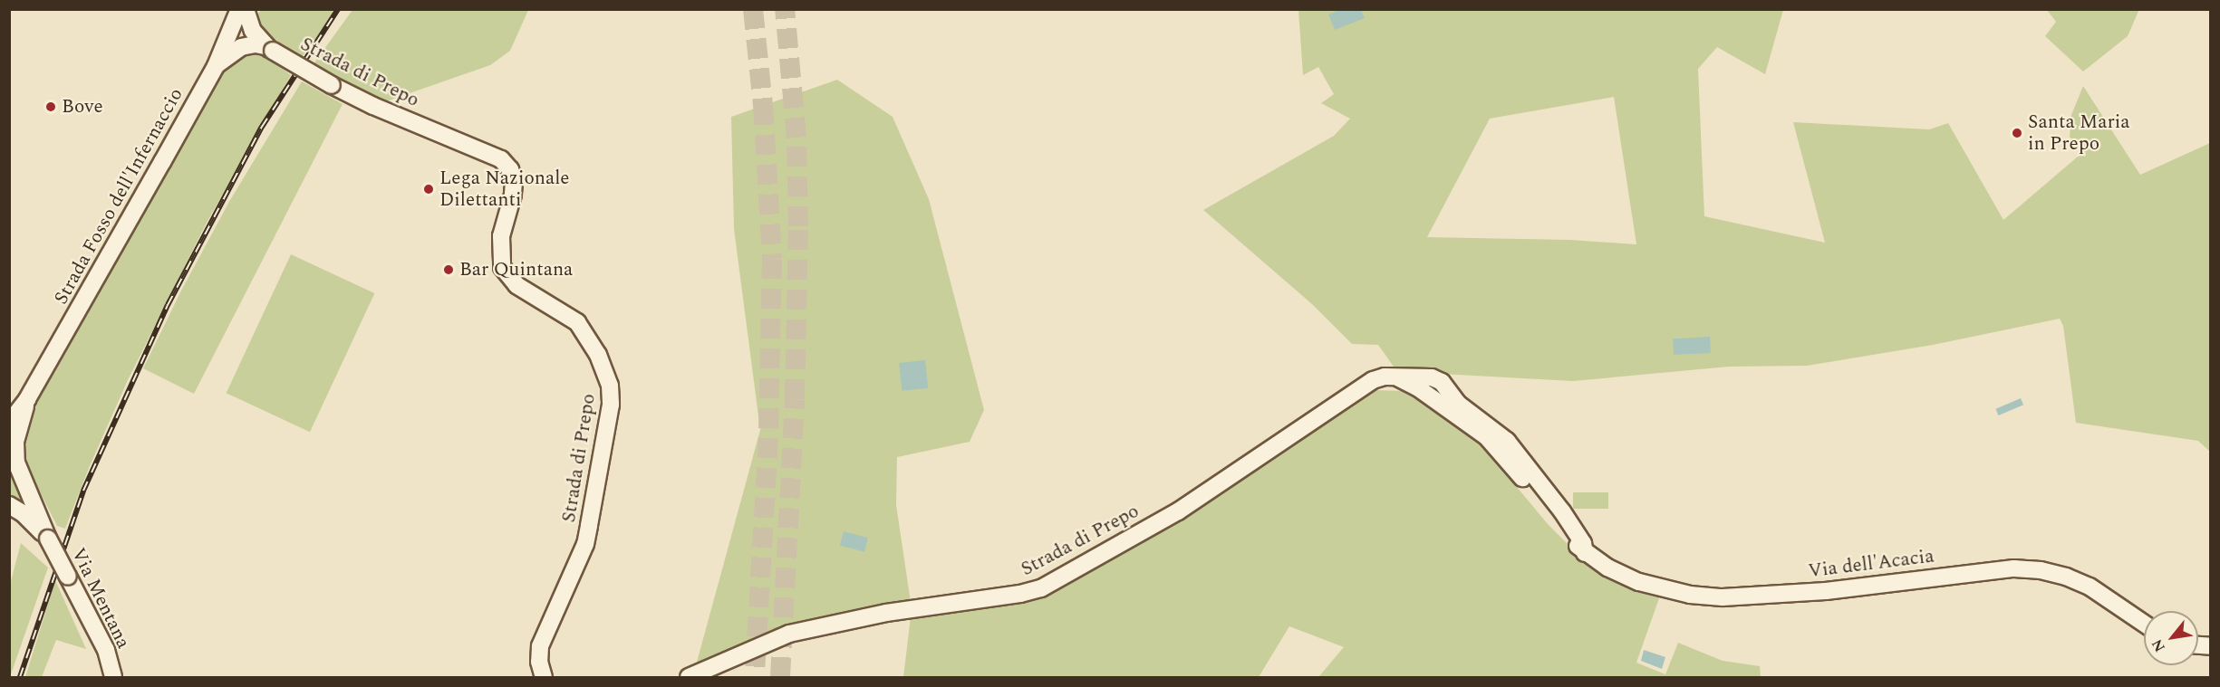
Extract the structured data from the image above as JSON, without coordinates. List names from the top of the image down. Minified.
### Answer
{"streets":{"street":["Strada di Prepo","Strada Fosso dell'Infernaccio","Via dell'Acacia","Via Mentana"]},"crossings":[["Strada di Prepo","Via dell'Acacia"],["Strada Fosso dell'Infernaccio","Via Mentana"]],"places":["Bove","Santa Maria in Prepo","Lega Nazionale Dilettanti","Bar Quintana"],"north":"bottom left"}
